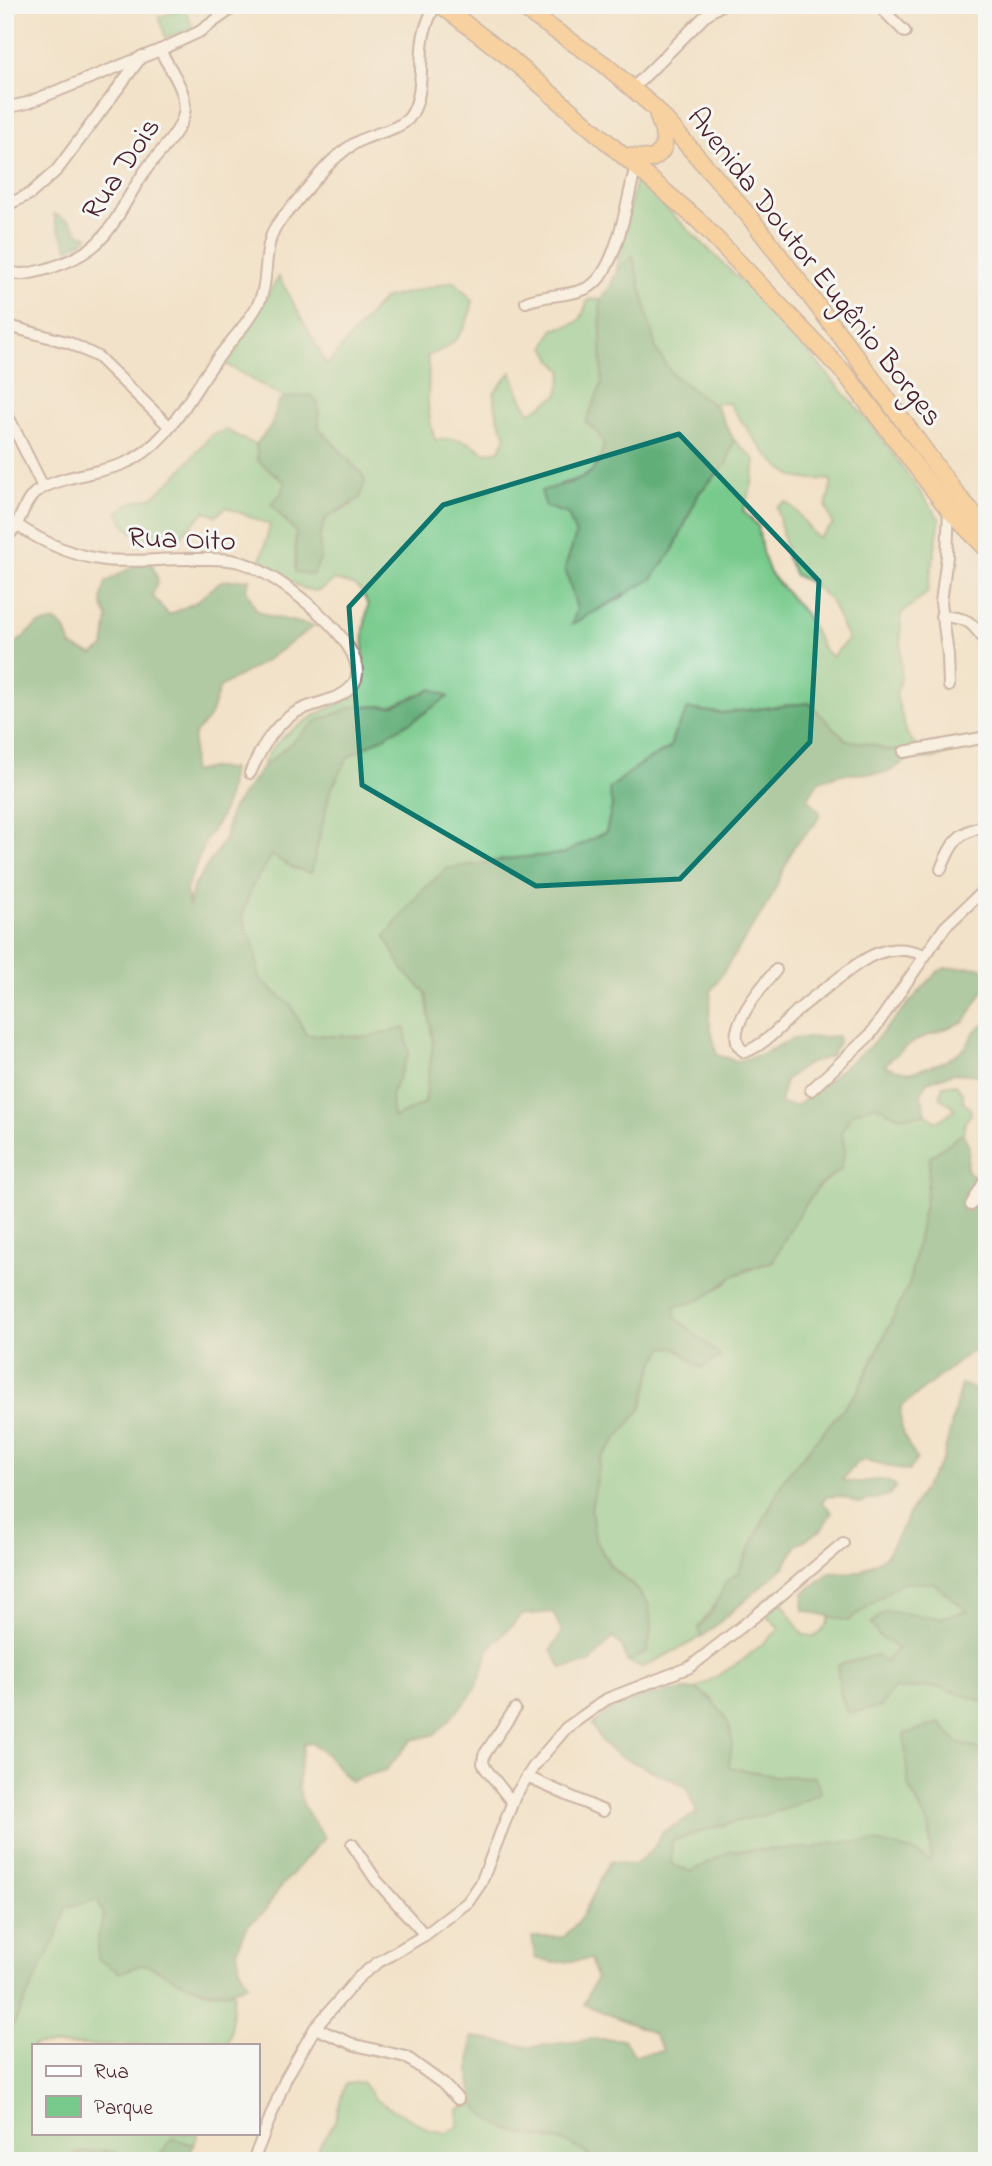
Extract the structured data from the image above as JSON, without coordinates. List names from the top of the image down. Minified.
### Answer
{"streets":{"highway":["Avenida Doutor Eugênio Borges"],"street":["Rua Dois","Rua Oito"]},"legend":["Rua","Parque"]}
